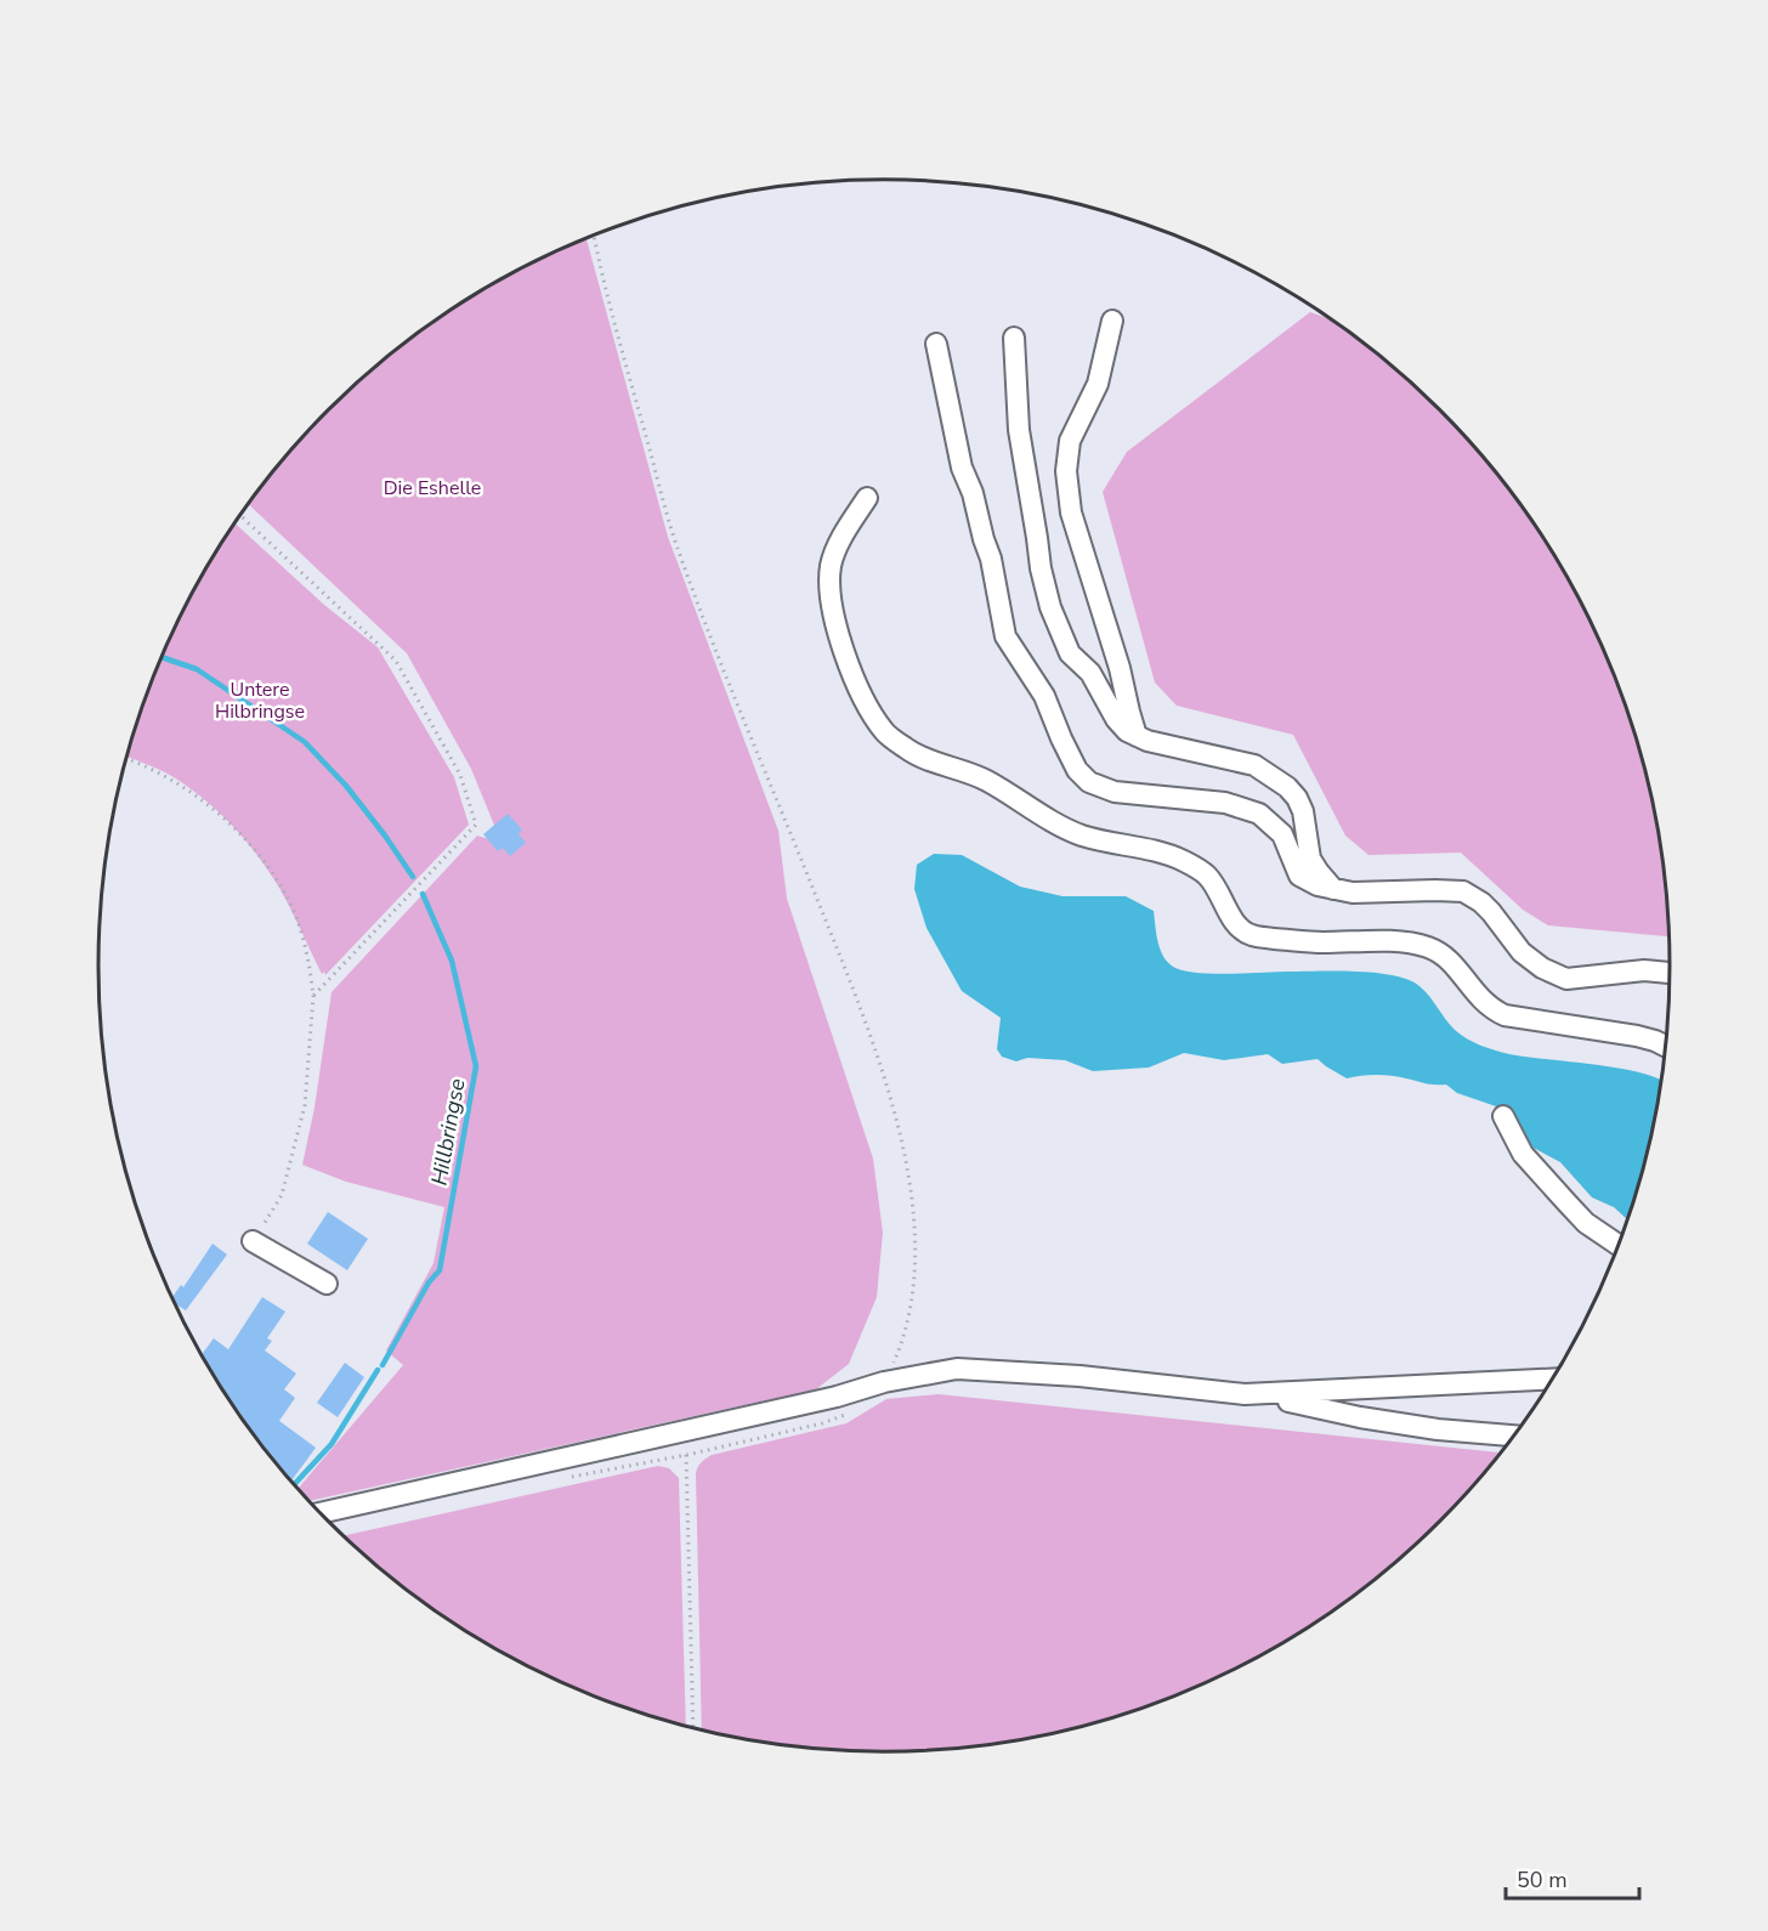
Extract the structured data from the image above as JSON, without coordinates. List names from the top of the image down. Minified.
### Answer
{"water":["Hillbringse"],"parks":["Die Eshelle","Untere Hilbringse"],"scale_bar":"50 m"}
